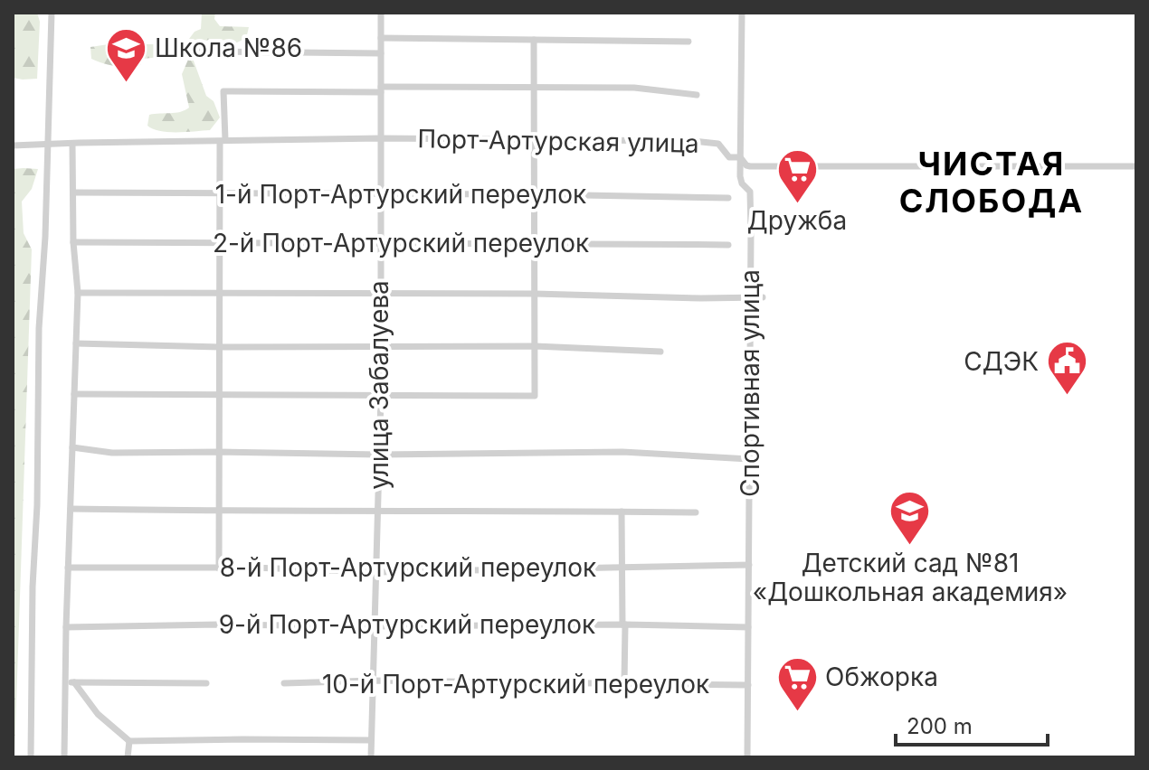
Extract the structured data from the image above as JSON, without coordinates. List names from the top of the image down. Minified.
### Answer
{"streets":{"street":["Порт-Артурская улица","1-й Порт-Артурский переулок","2-й Порт-Артурский переулок","Спортивная улица","улица Забалуева","8-й Порт-Артурский переулок","9-й Порт-Артурский переулок","10-й Порт-Артурский переулок"]},"crossings":[["Порт-Артурская улица","Спортивная улица"],["Порт-Артурская улица","улица Забалуева"],["1-й Порт-Артурский переулок","улица Забалуева"],["2-й Порт-Артурский переулок","улица Забалуева"],["Спортивная улица","8-й Порт-Артурский переулок"],["Спортивная улица","9-й Порт-Артурский переулок"],["Спортивная улица","10-й Порт-Артурский переулок"],["улица Забалуева","8-й Порт-Артурский переулок"],["улица Забалуева","9-й Порт-Артурский переулок"],["улица Забалуева","10-й Порт-Артурский переулок"]],"districts":["ЧИСТАЯ СЛОБОДА"],"places":{"school or university":["Школа №86","Детский сад №81 «Дошкольная академия»"],"supermarket":["Дружба","Обжорка"],"public building":["СДЭК"]},"scale_bar":"200 m"}
